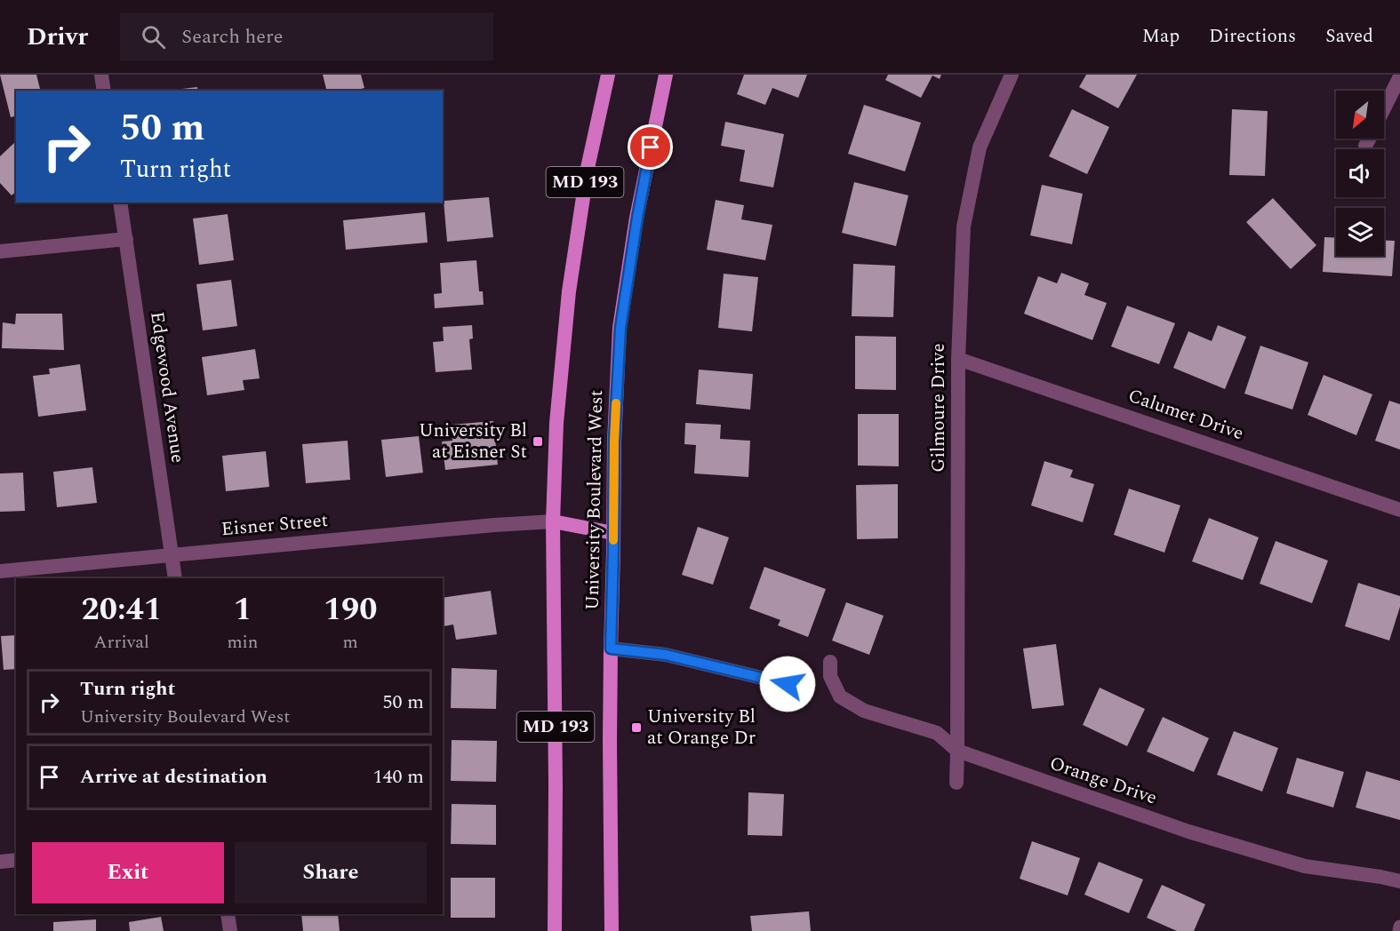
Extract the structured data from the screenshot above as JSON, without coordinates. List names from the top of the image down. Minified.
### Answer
{"streets":{"main road":["MD 193","University Boulevard West"],"street":["Edgewood Avenue","Gilmoure Drive","Calumet Drive","Eisner Street","Orange Drive"]},"crossings":[["Edgewood Avenue","Eisner Street"],["Gilmoure Drive","Calumet Drive"],["Gilmoure Drive","Orange Drive"],["University Boulevard West","Eisner Street"]],"places":{"transit":["University Bl at Eisner St","University Bl at Orange Dr"]},"north":"bottom left","page":{"header":"Drivr","search":"Search here","nav":["Map","Directions","Saved"],"turn":["50 m","Turn right"],"eta":["20:41","Arrival","1","min","190","m"],"list":[{"name":"Turn right","note":"University Boulevard West","value":"50 m"},{"name":"Arrive at destination","value":"140 m"}],"buttons":["Exit","Share"]}}
